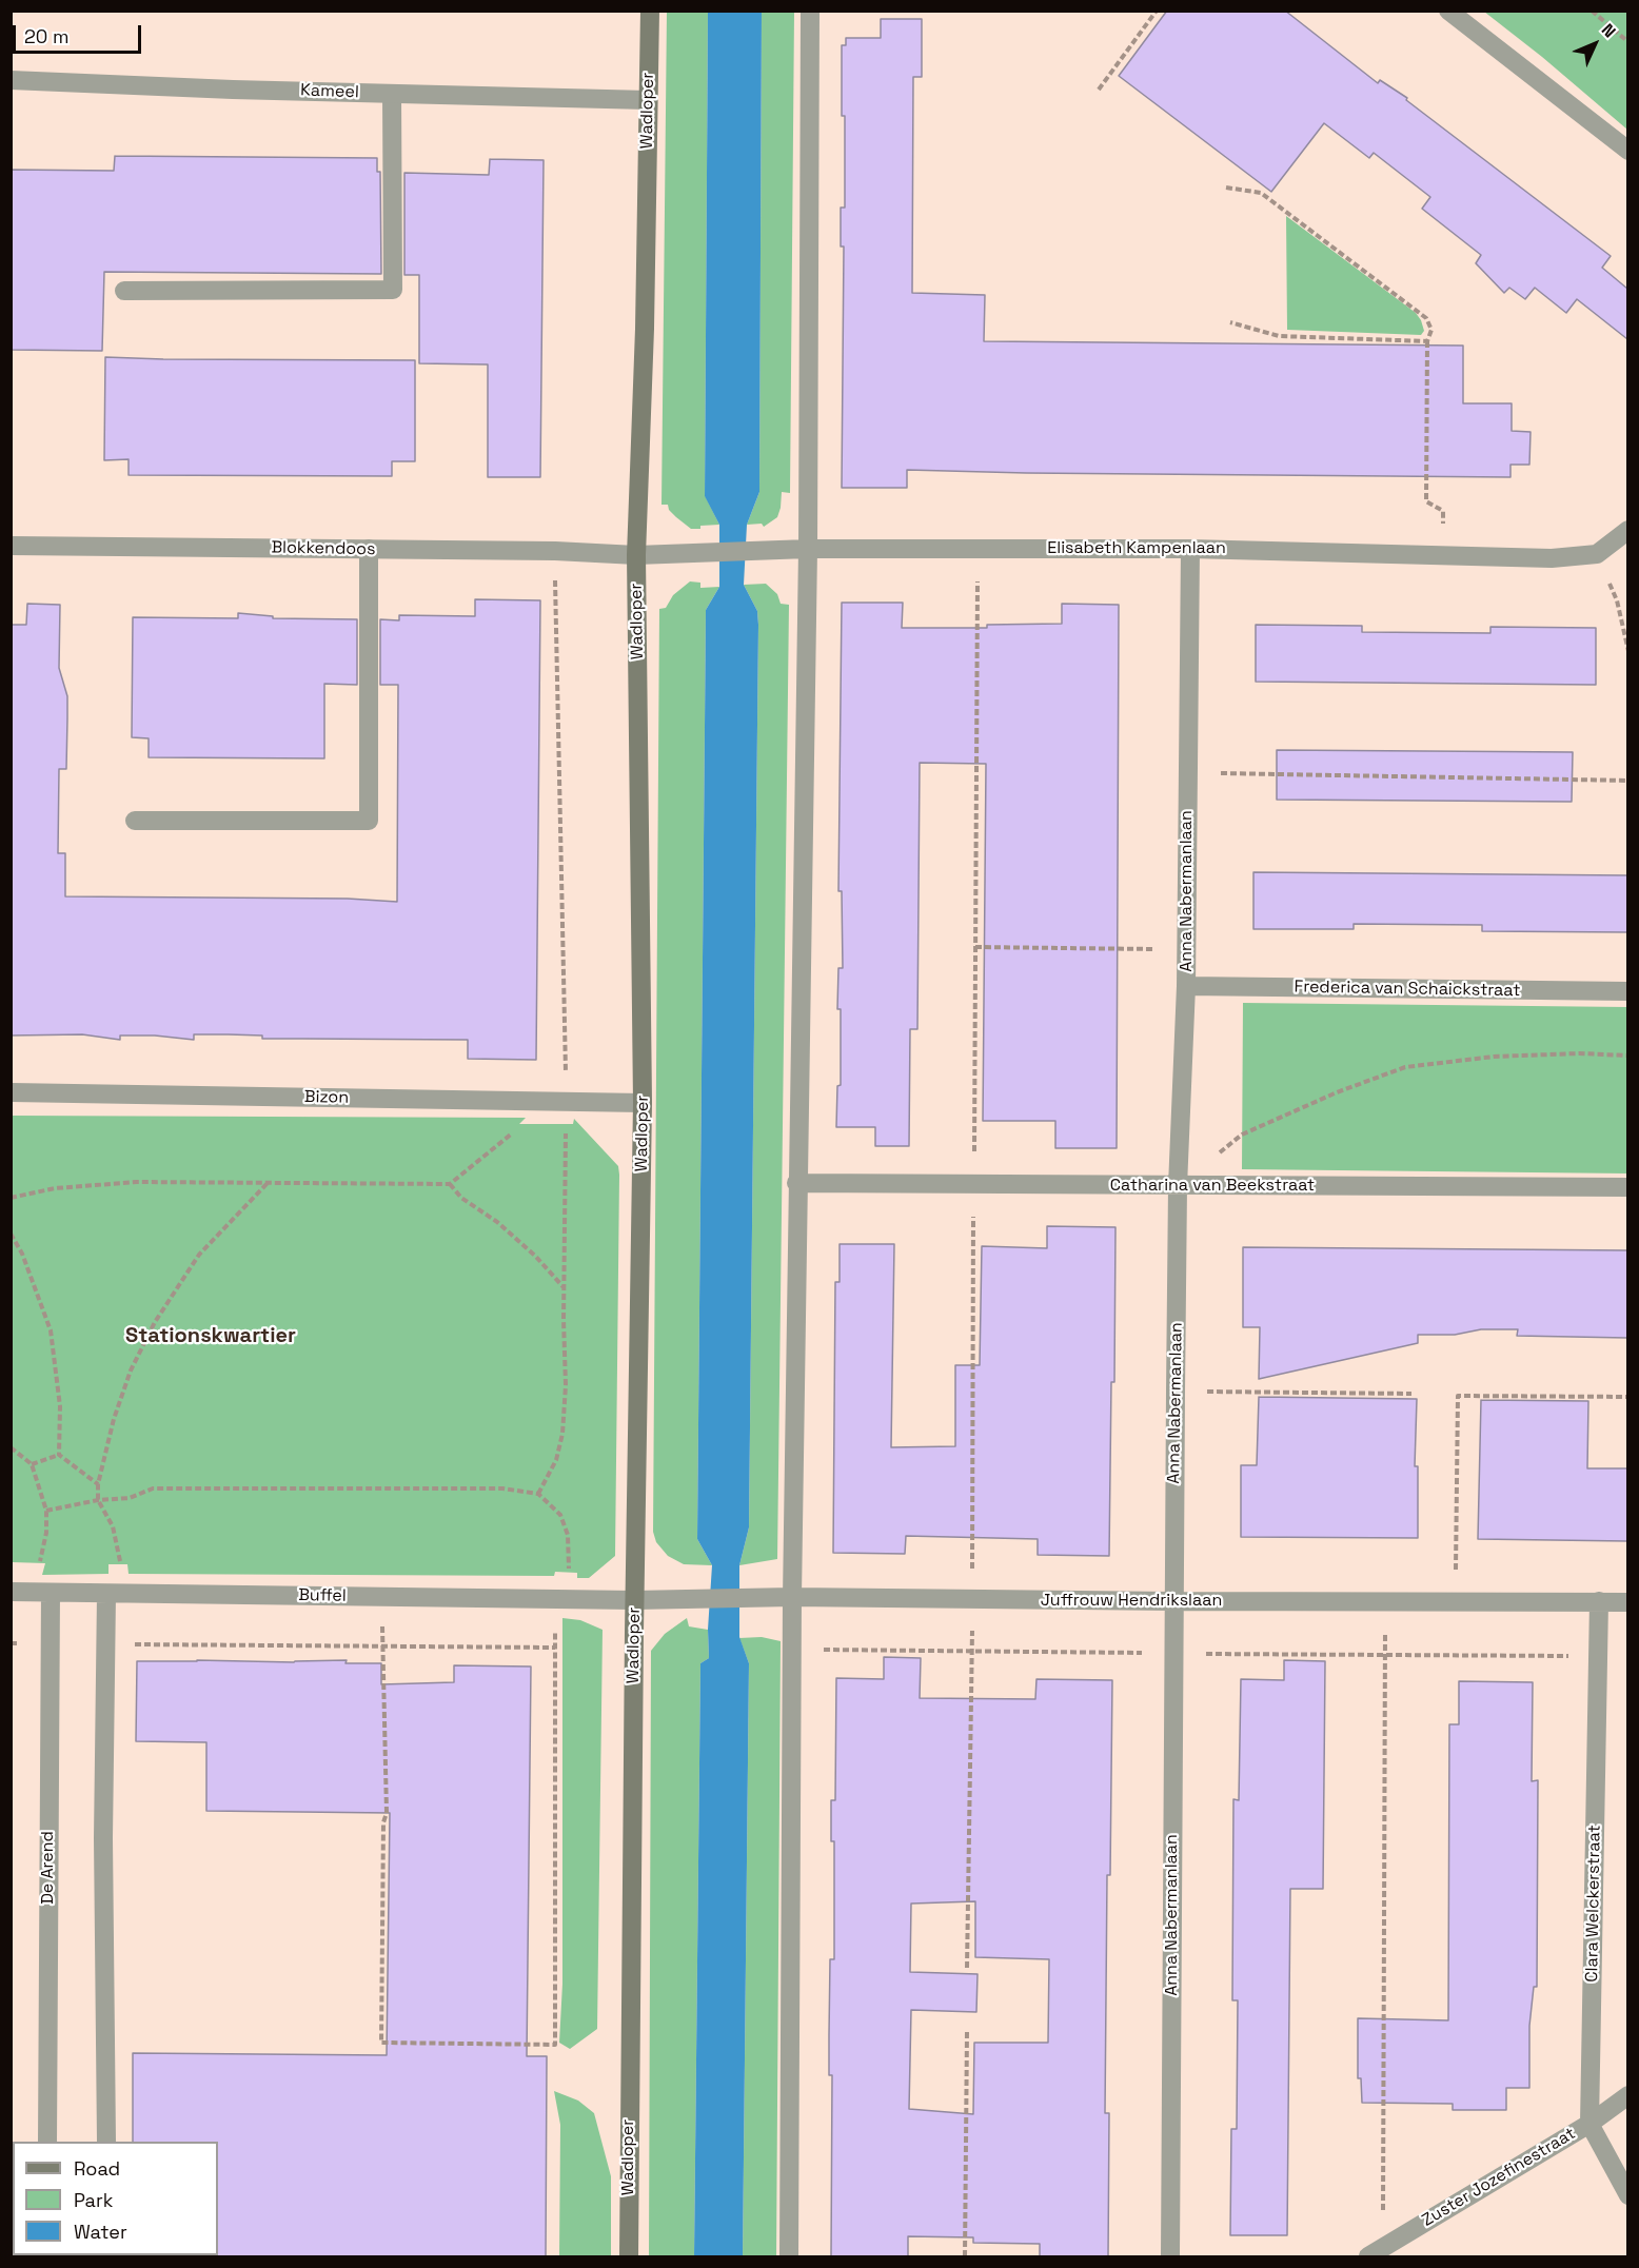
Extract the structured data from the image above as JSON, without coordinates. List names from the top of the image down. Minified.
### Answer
{"streets":{"street":["Kameel","Wadloper","Blokkendoos","Elisabeth Kampenlaan","Anna Nabermanlaan","Frederica van Schaickstraat","Bizon","Catharina van Beekstraat","Buffel","Juffrouw Hendrikslaan","De Arend","Clara Welckerstraat","Zuster Jozefinestraat"]},"crossings":[["Kameel","Wadloper"],["Wadloper","Blokkendoos"],["Wadloper","Elisabeth Kampenlaan"],["Wadloper","Bizon"],["Wadloper","Buffel"],["Wadloper","Juffrouw Hendrikslaan"],["Blokkendoos","Elisabeth Kampenlaan"],["Elisabeth Kampenlaan","Anna Nabermanlaan"],["Anna Nabermanlaan","Frederica van Schaickstraat"],["Anna Nabermanlaan","Catharina van Beekstraat"],["Anna Nabermanlaan","Juffrouw Hendrikslaan"],["Buffel","Juffrouw Hendrikslaan"],["Buffel","De Arend"],["Juffrouw Hendrikslaan","Clara Welckerstraat"],["Clara Welckerstraat","Zuster Jozefinestraat"]],"districts":["Stationskwartier"],"legend":["Road","Park","Water"],"scale_bar":"20 m","north":"top right"}
